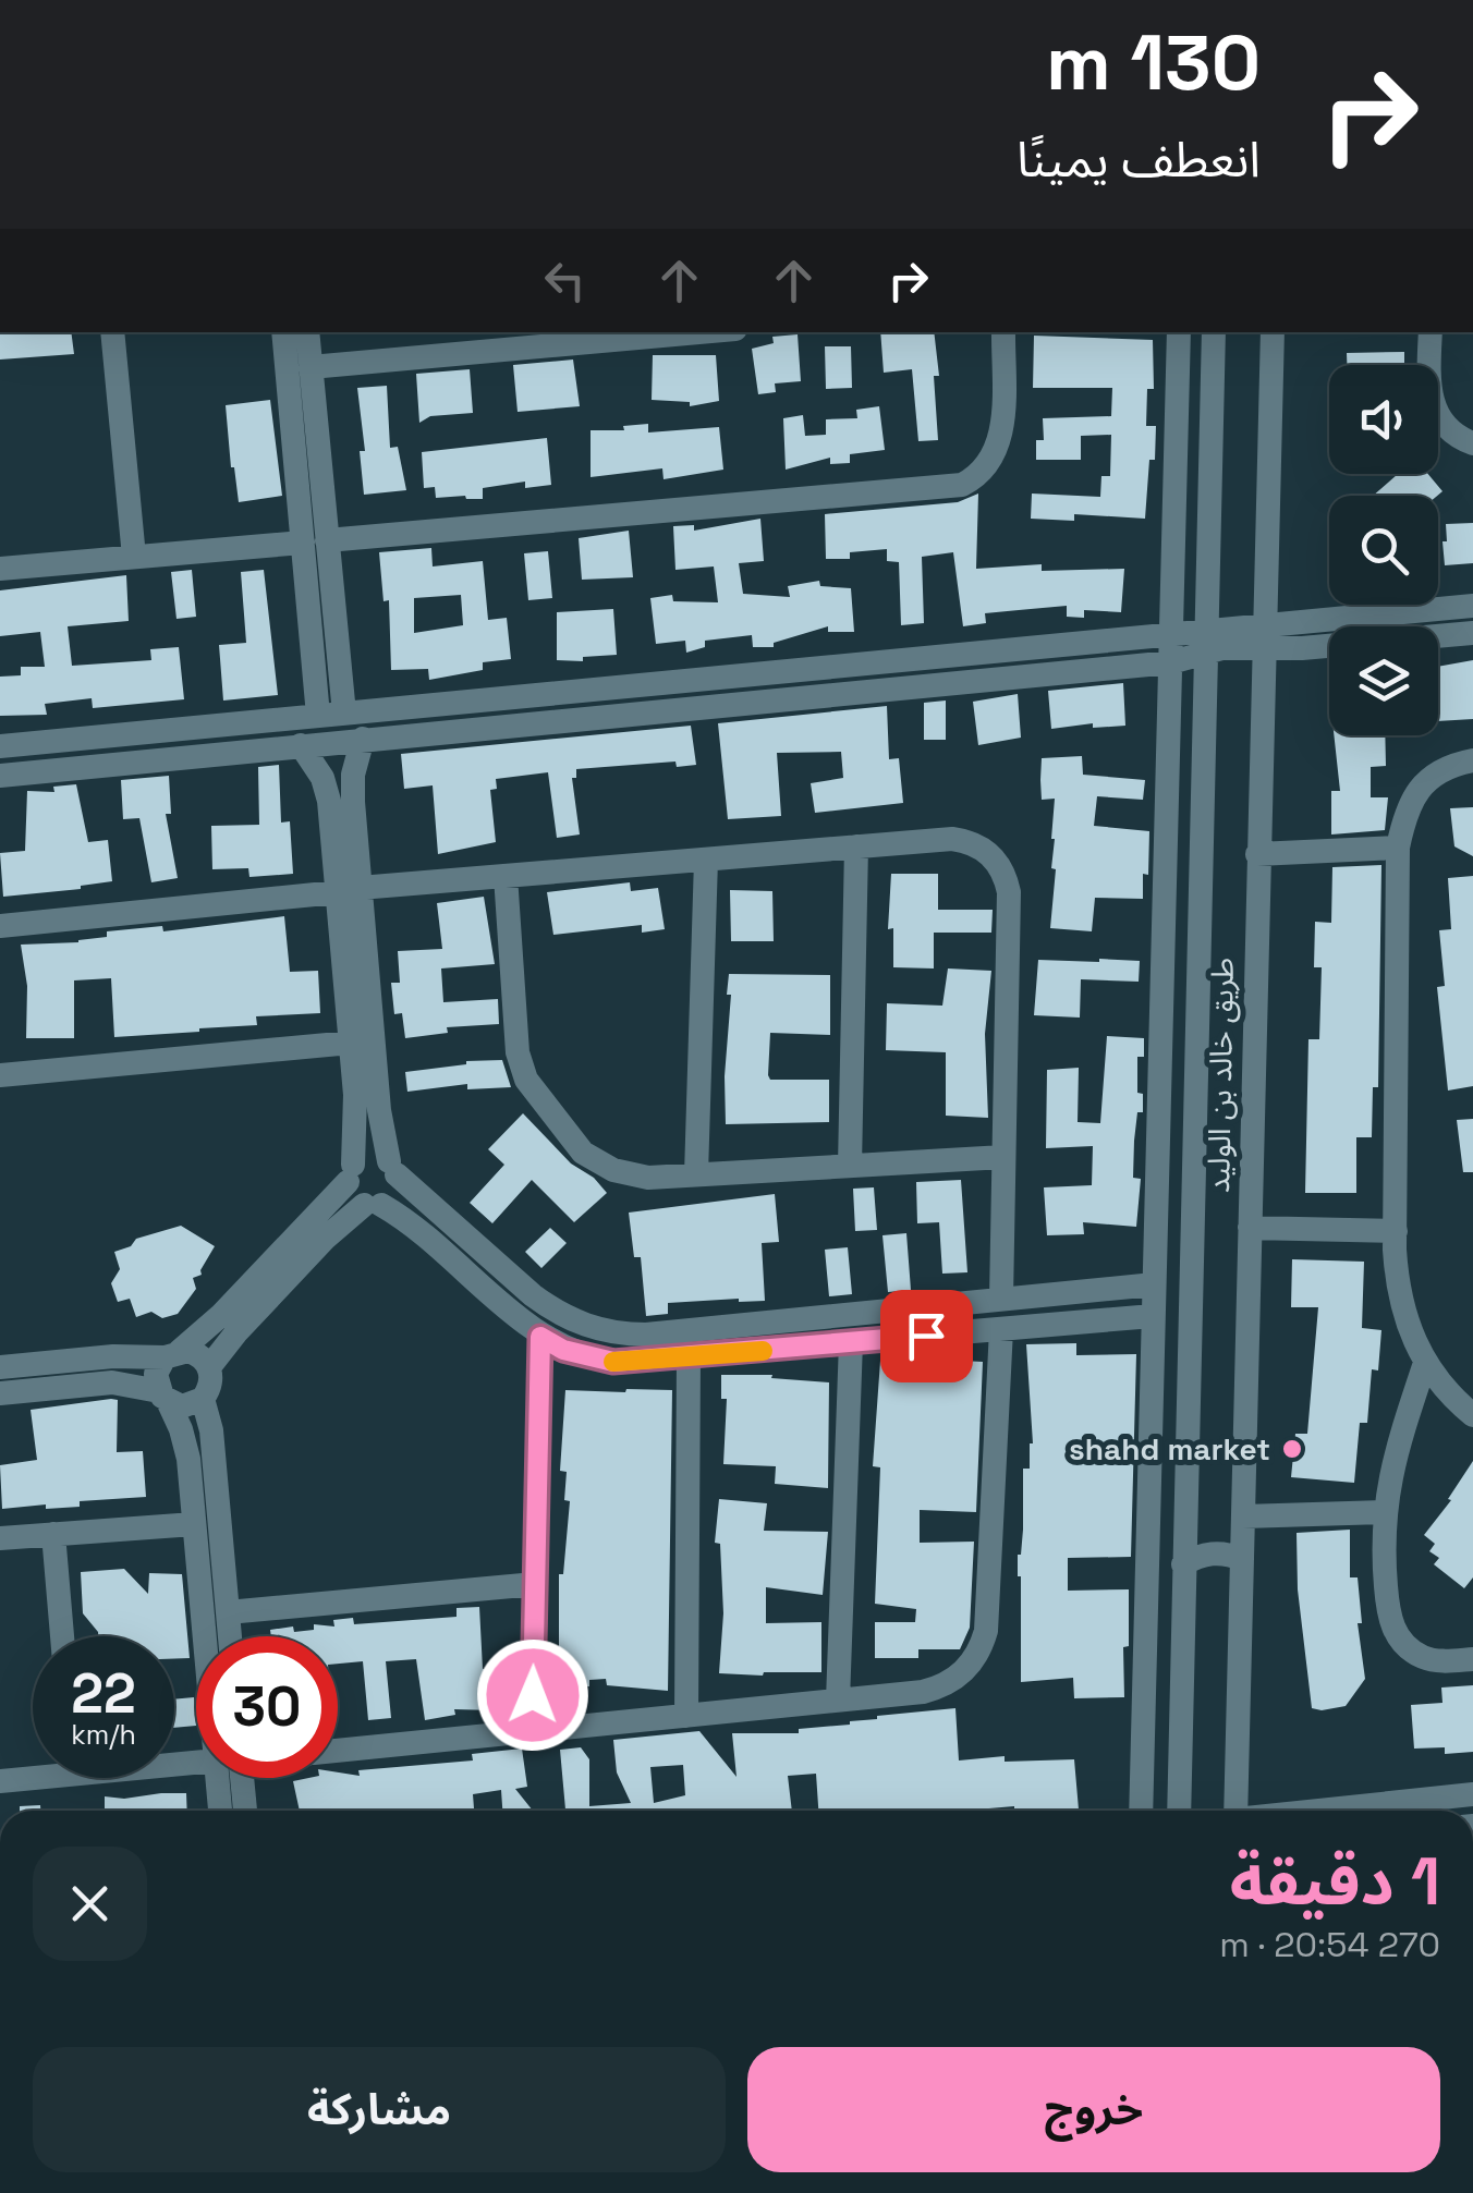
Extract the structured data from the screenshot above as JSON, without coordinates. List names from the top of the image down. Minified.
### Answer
{"streets":{"street":["طريق خالد بن الوليد"]},"places":["shahd market"],"page":{"turn":["130 m","انعطف يمينًا"],"speed":"22 km/h","limit":"30","heading":["1 دقيقة","270 m · 20:54"],"buttons":["خروج","مشاركة"]}}
